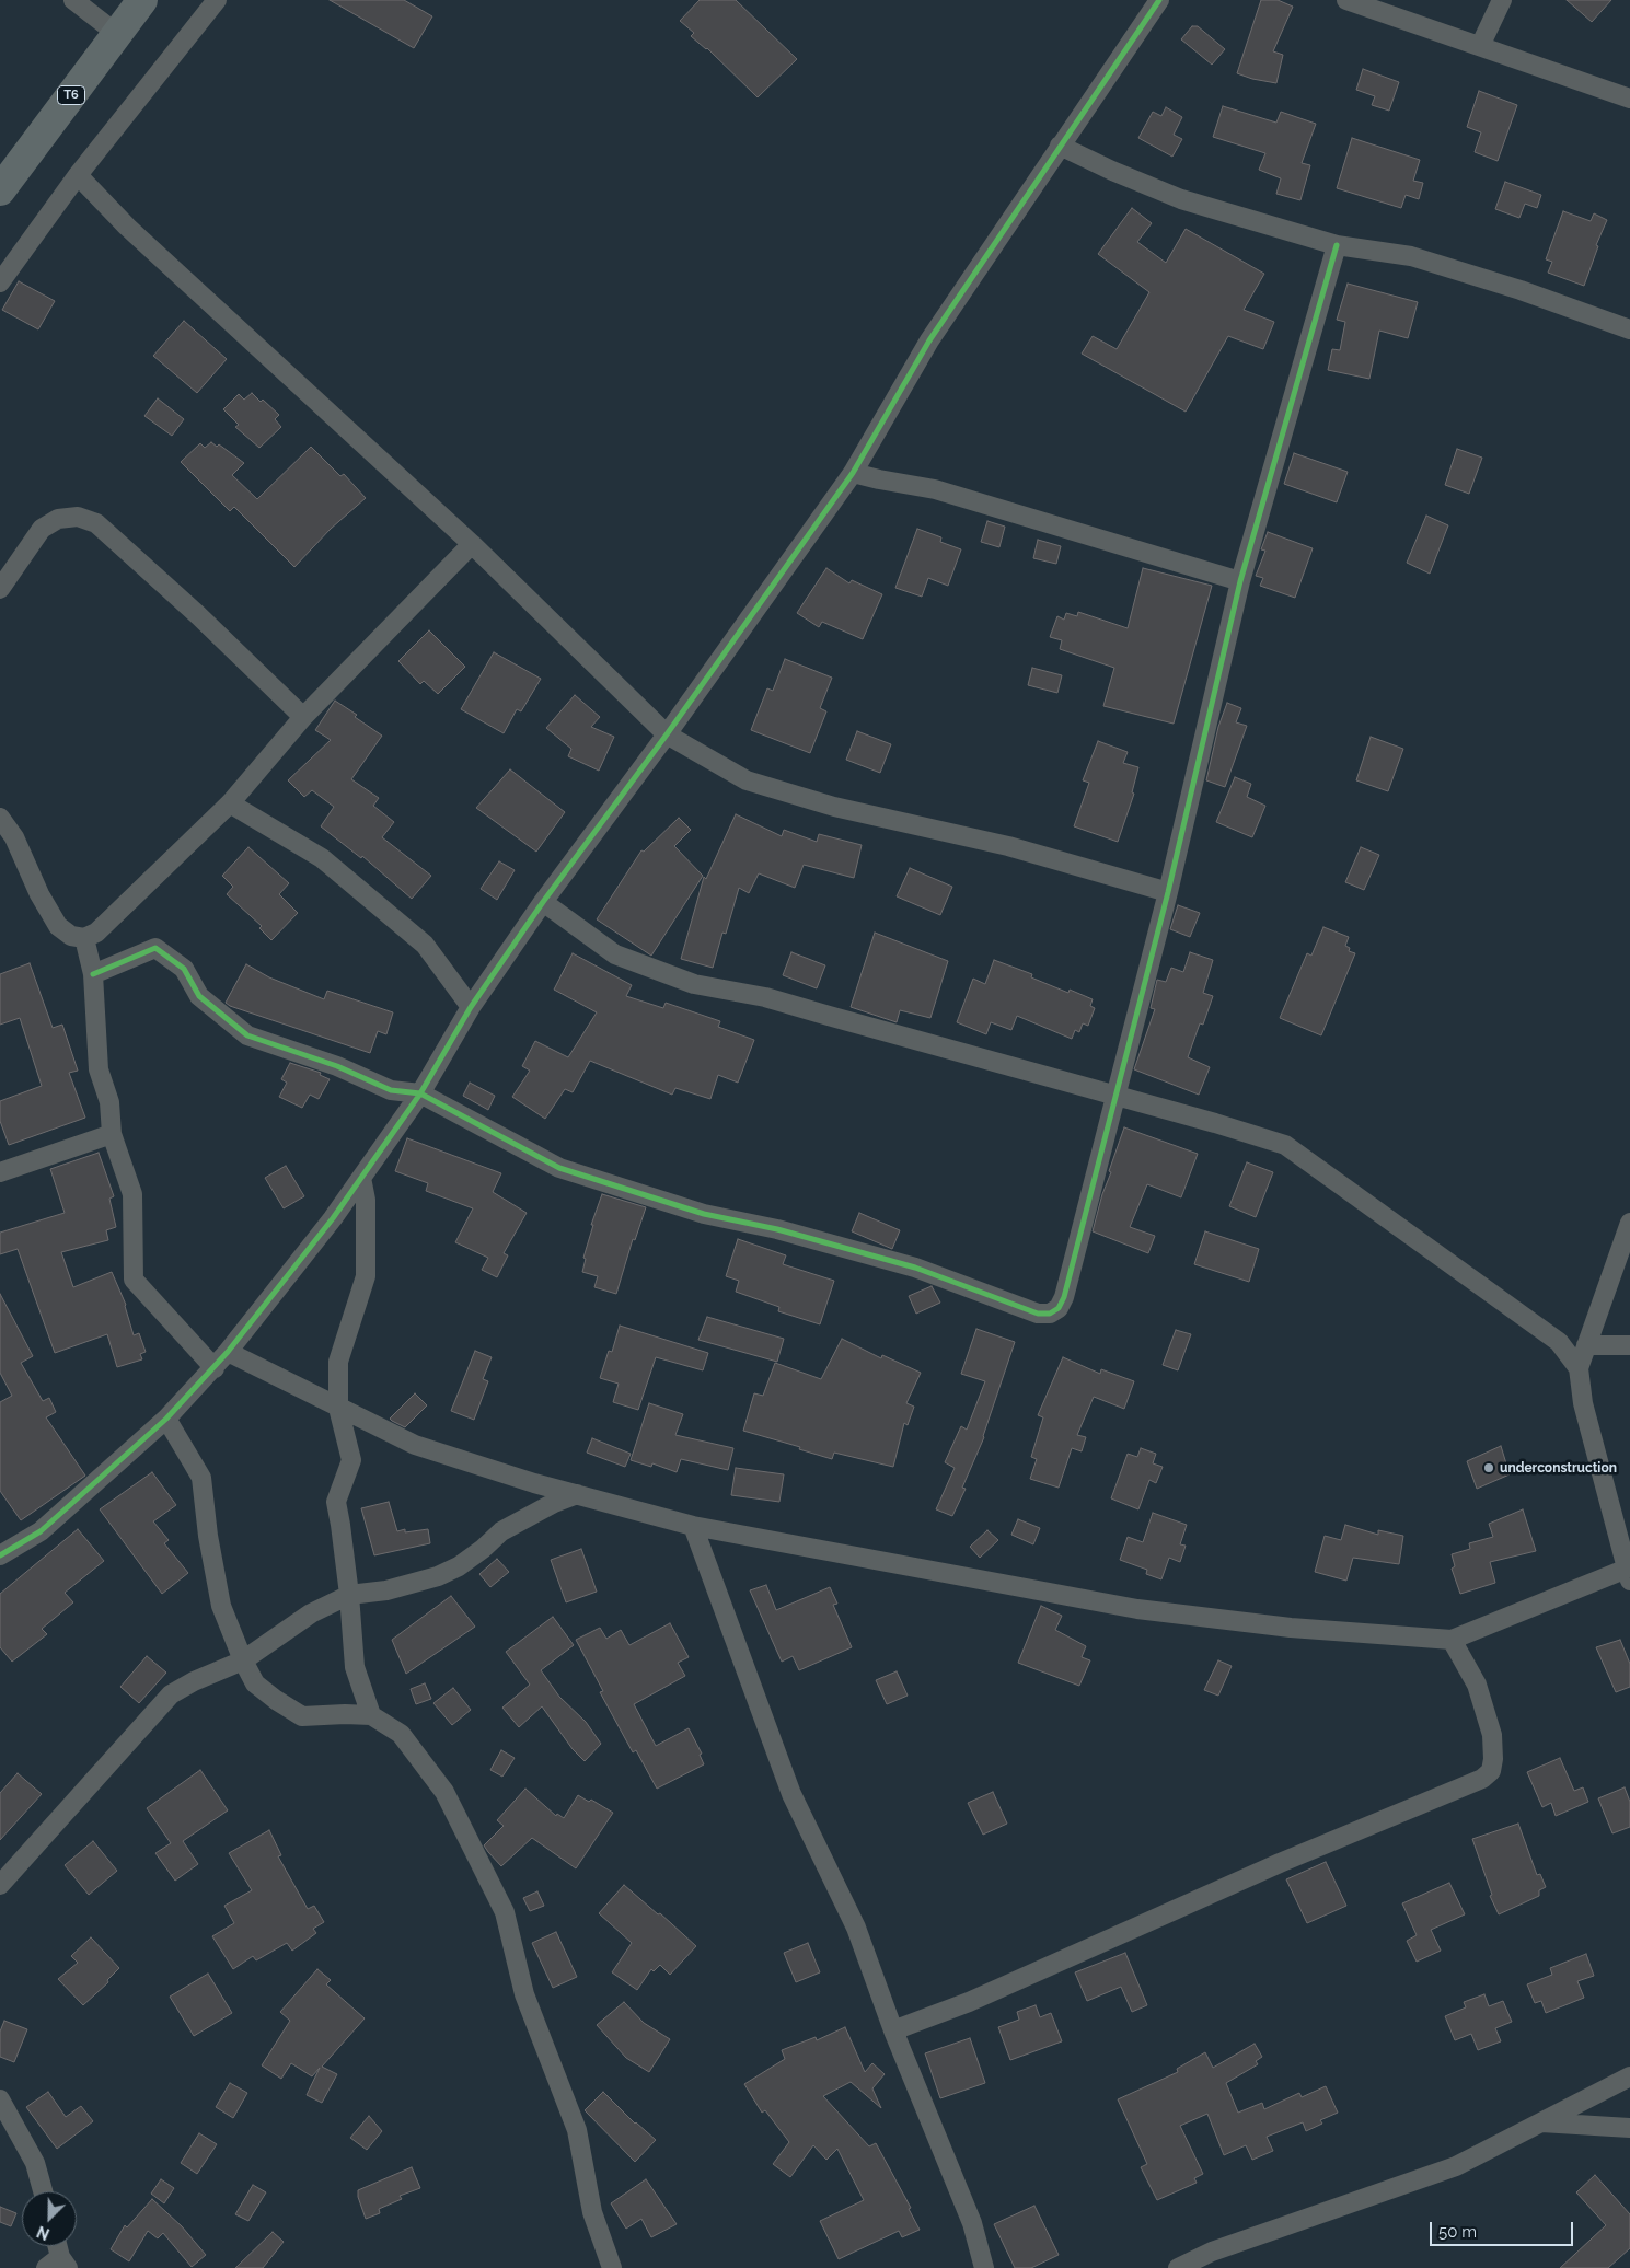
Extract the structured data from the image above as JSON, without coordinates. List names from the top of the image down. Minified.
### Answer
{"streets":{"highway":["T6"]},"places":["underconstruction"],"scale_bar":"50 m","north":"bottom left"}
